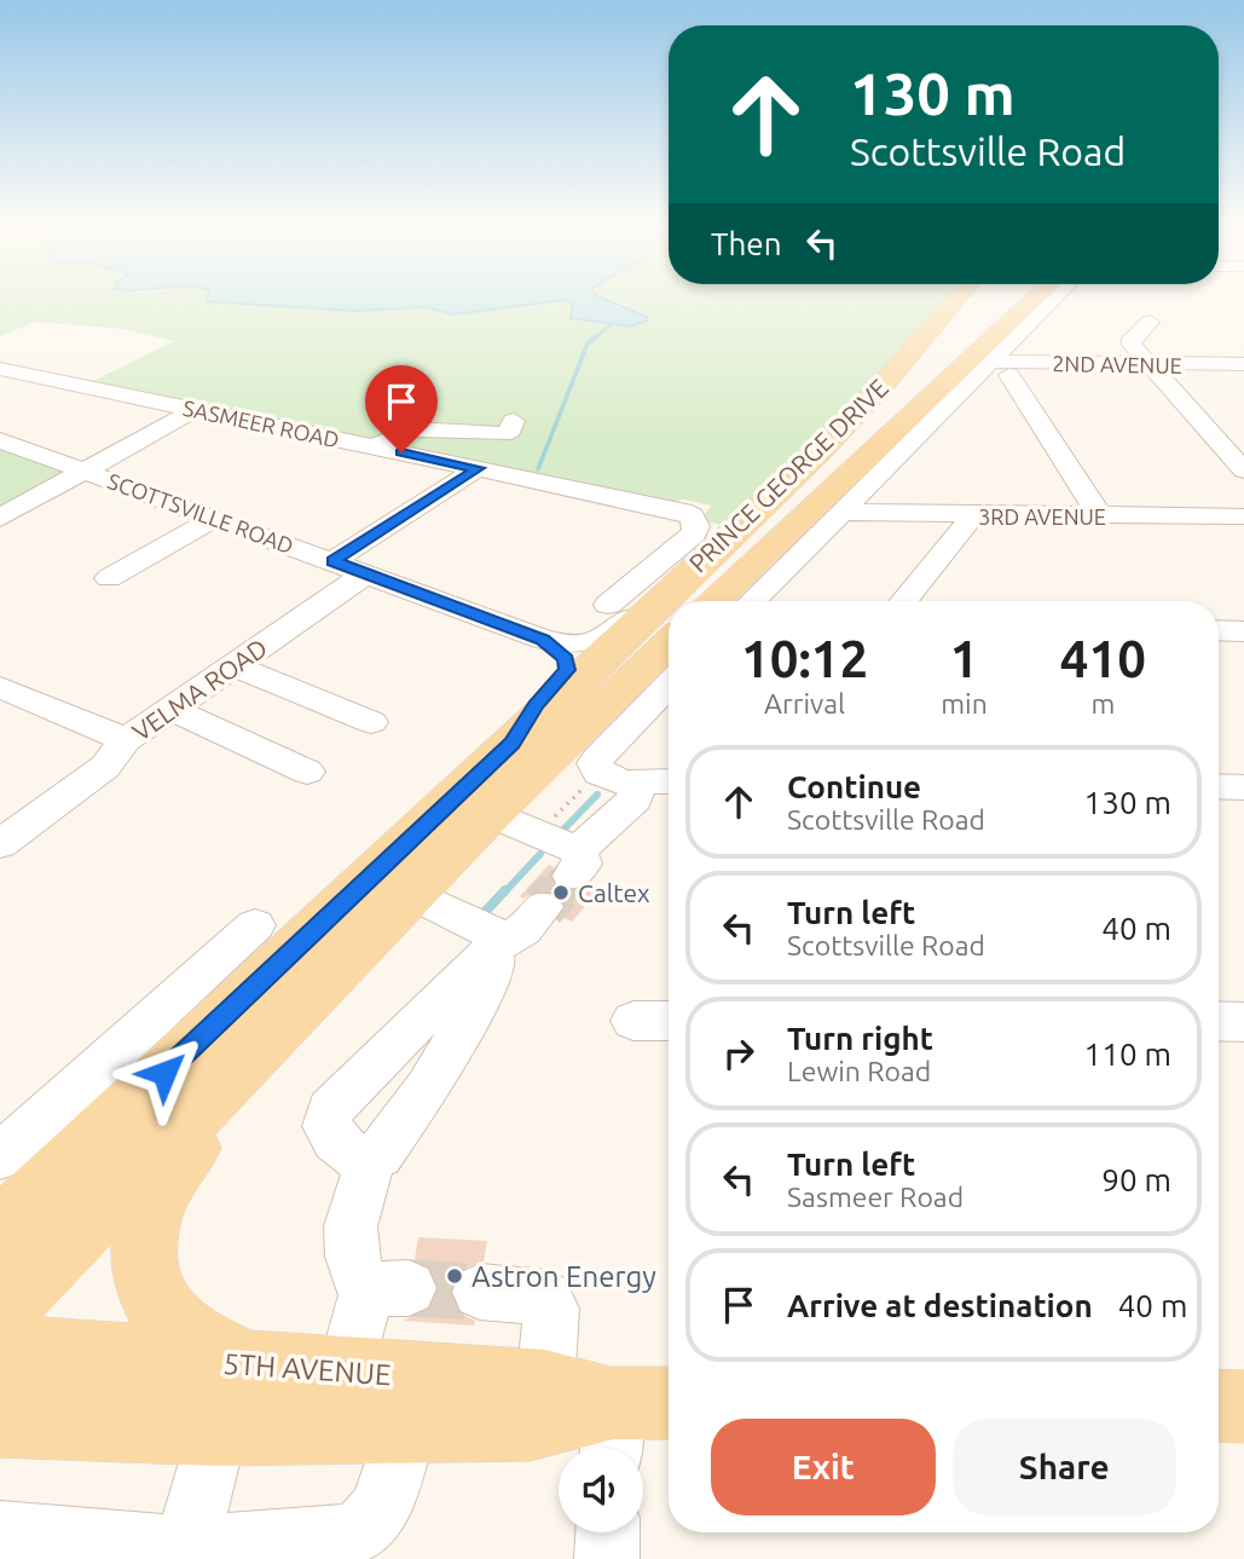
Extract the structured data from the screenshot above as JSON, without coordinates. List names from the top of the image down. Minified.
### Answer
{"streets":{"main road":["PRINCE GEORGE DRIVE","5TH AVENUE"],"street":["2ND AVENUE","SASMEER ROAD","SCOTTSVILLE ROAD","3RD AVENUE","VELMA ROAD"]},"crossings":[["PRINCE GEORGE DRIVE","SCOTTSVILLE ROAD"],["SCOTTSVILLE ROAD","VELMA ROAD"]],"places":["Caltex","Astron Energy"],"page":{"turn":["130 m","Scottsville Road"],"then":"Then","eta":["10:12","Arrival","1","min","410","m"],"list":[{"name":"Continue","note":"Scottsville Road","value":"130 m"},{"name":"Turn left","note":"Scottsville Road","value":"40 m"},{"name":"Turn right","note":"Lewin Road","value":"110 m"},{"name":"Turn left","note":"Sasmeer Road","value":"90 m"},{"name":"Arrive at destination","value":"40 m"}],"buttons":["Exit","Share"]}}
